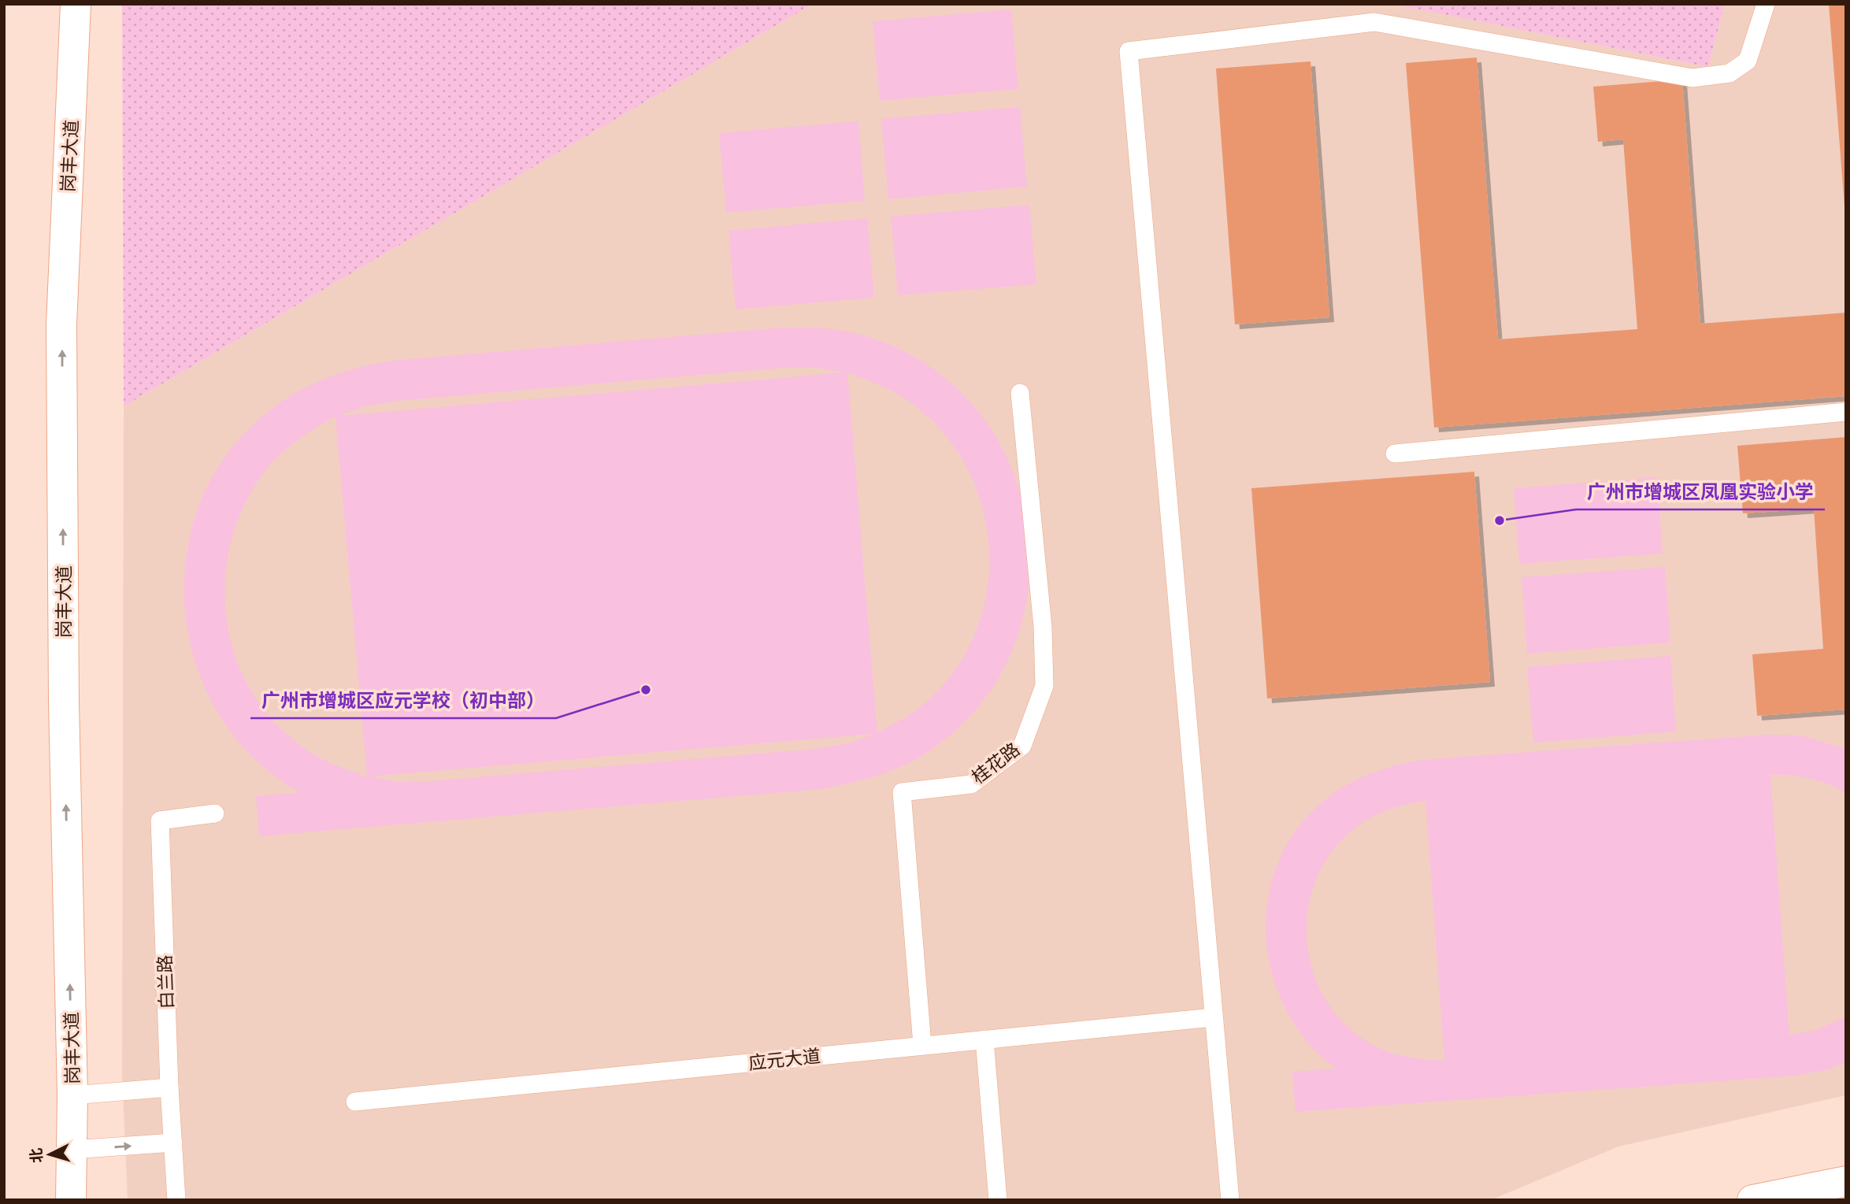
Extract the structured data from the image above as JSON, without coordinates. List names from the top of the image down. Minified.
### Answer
{"streets":{"main road":["岗丰大道"],"lane":["桂花路","白兰路","应元大道"]},"crossings":[["桂花路","应元大道"]],"one_way":["岗丰大道"],"places":["广州市增城区凤凰实验小学","广州市增城区应元学校（初中部）"],"north":"left"}
